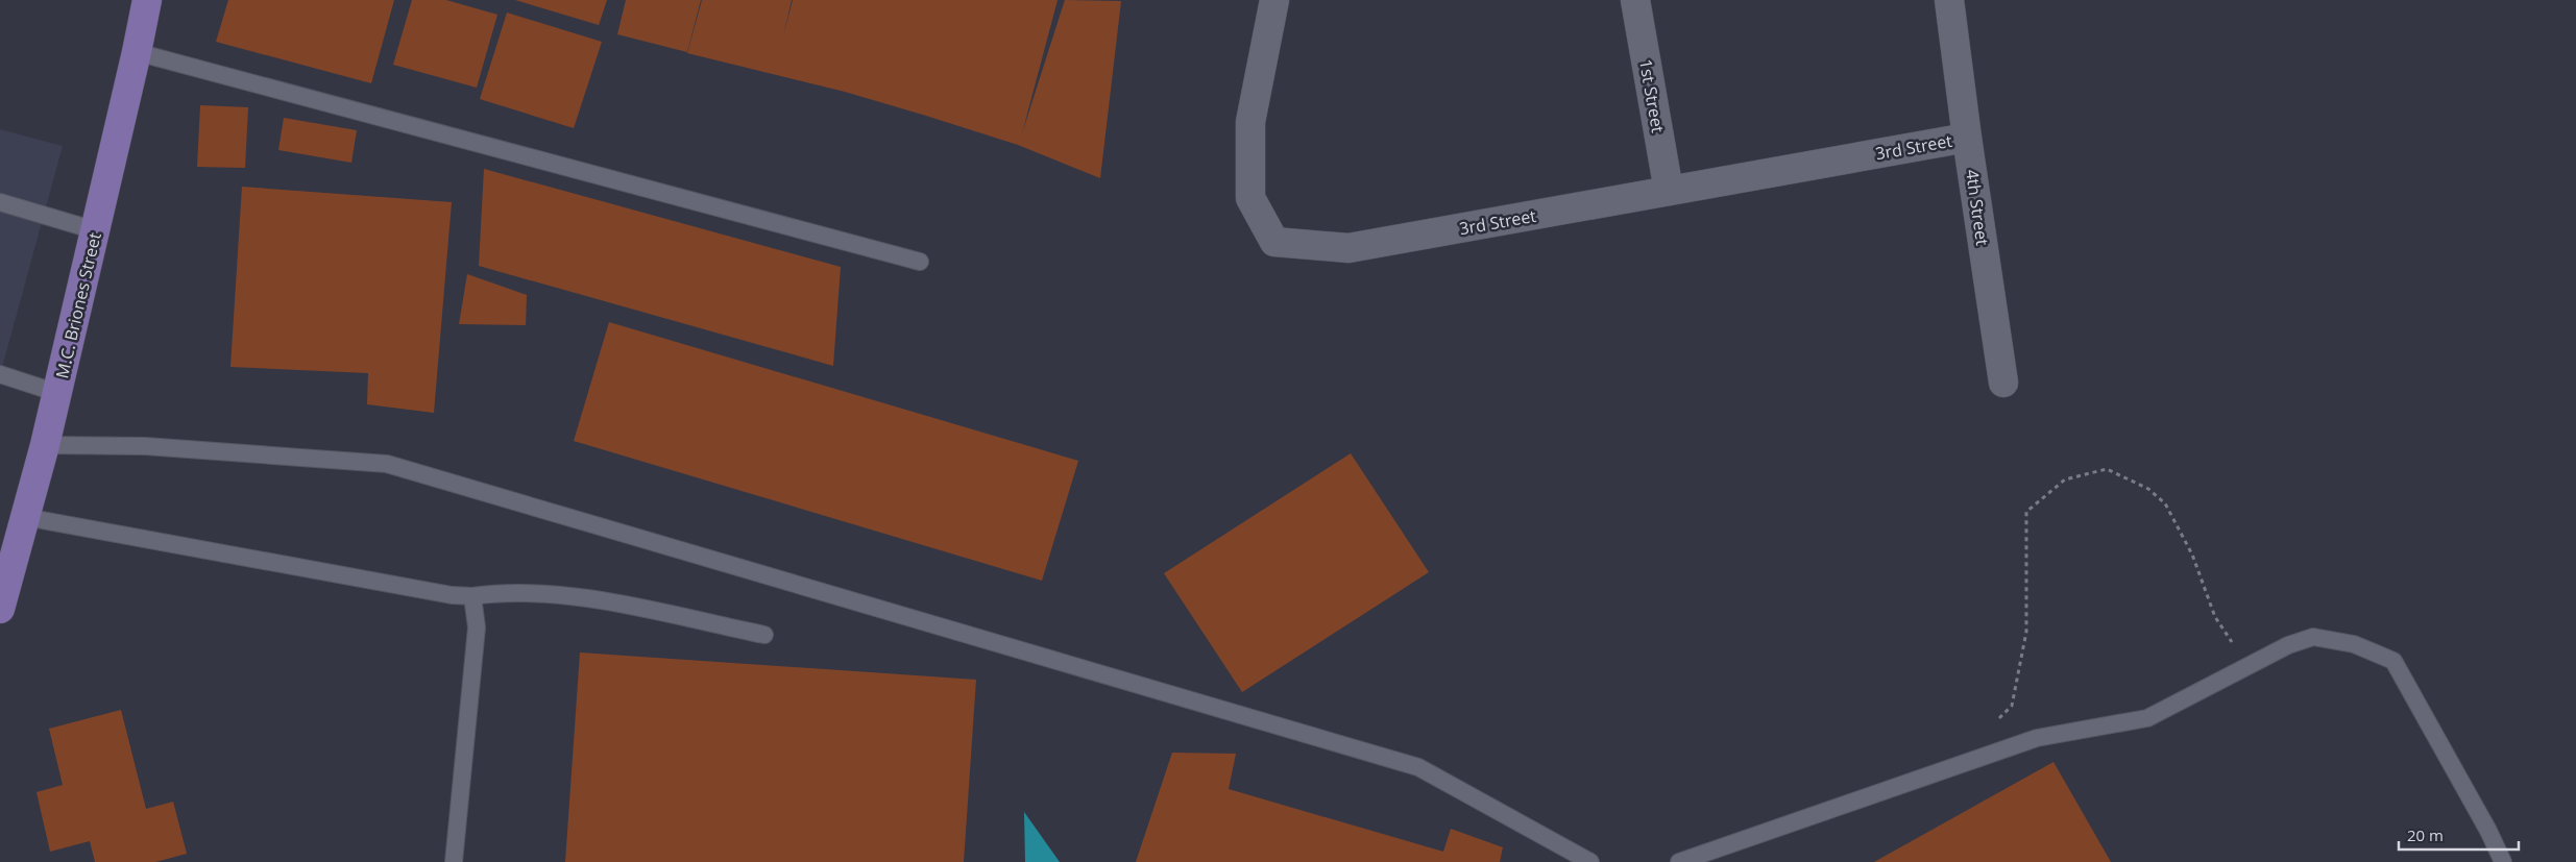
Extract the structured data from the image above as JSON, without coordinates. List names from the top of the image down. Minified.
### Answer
{"streets":{"main road":["M.C. Briones Street"],"street":["1st Street","3rd Street","4th Street"]},"crossings":[["1st Street","3rd Street"],["3rd Street","4th Street"]],"scale_bar":"20 m"}
